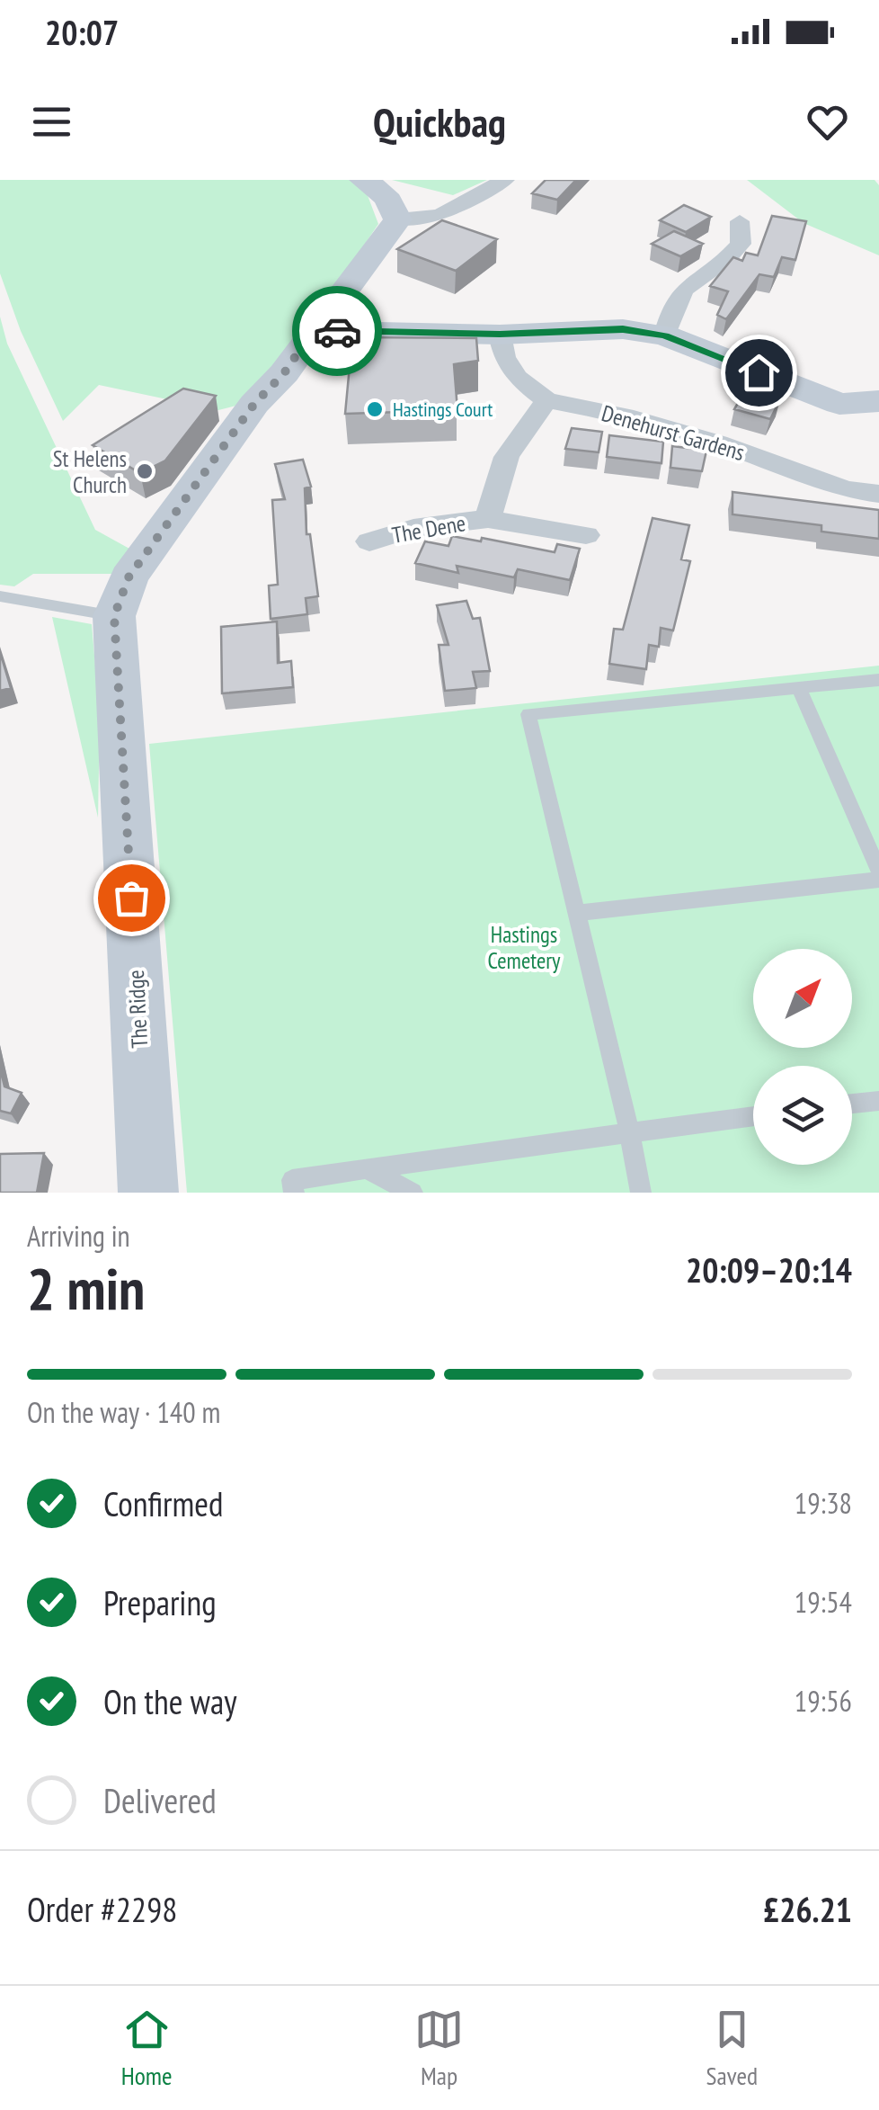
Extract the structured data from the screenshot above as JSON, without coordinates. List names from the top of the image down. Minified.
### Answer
{"streets":{"main road":["The Ridge"],"street":["Denehurst Gardens","The Dene"]},"crossings":[["Denehurst Gardens","The Dene"]],"parks":["Hastings Cemetery"],"places":["Hastings Court","St Helens Church"],"north":"top right","page":{"status":"20:07","header":"Quickbag","heading":["2 min","Arriving in","20:09–20:14"],"panel":["Order #2298","£26.21"],"bar":"On the way · 140 m","list":[["Confirmed","19:38"],["Preparing","19:54"],["On the way","19:56"],"Delivered"],"tabs":["Home","Map","Saved"]}}
